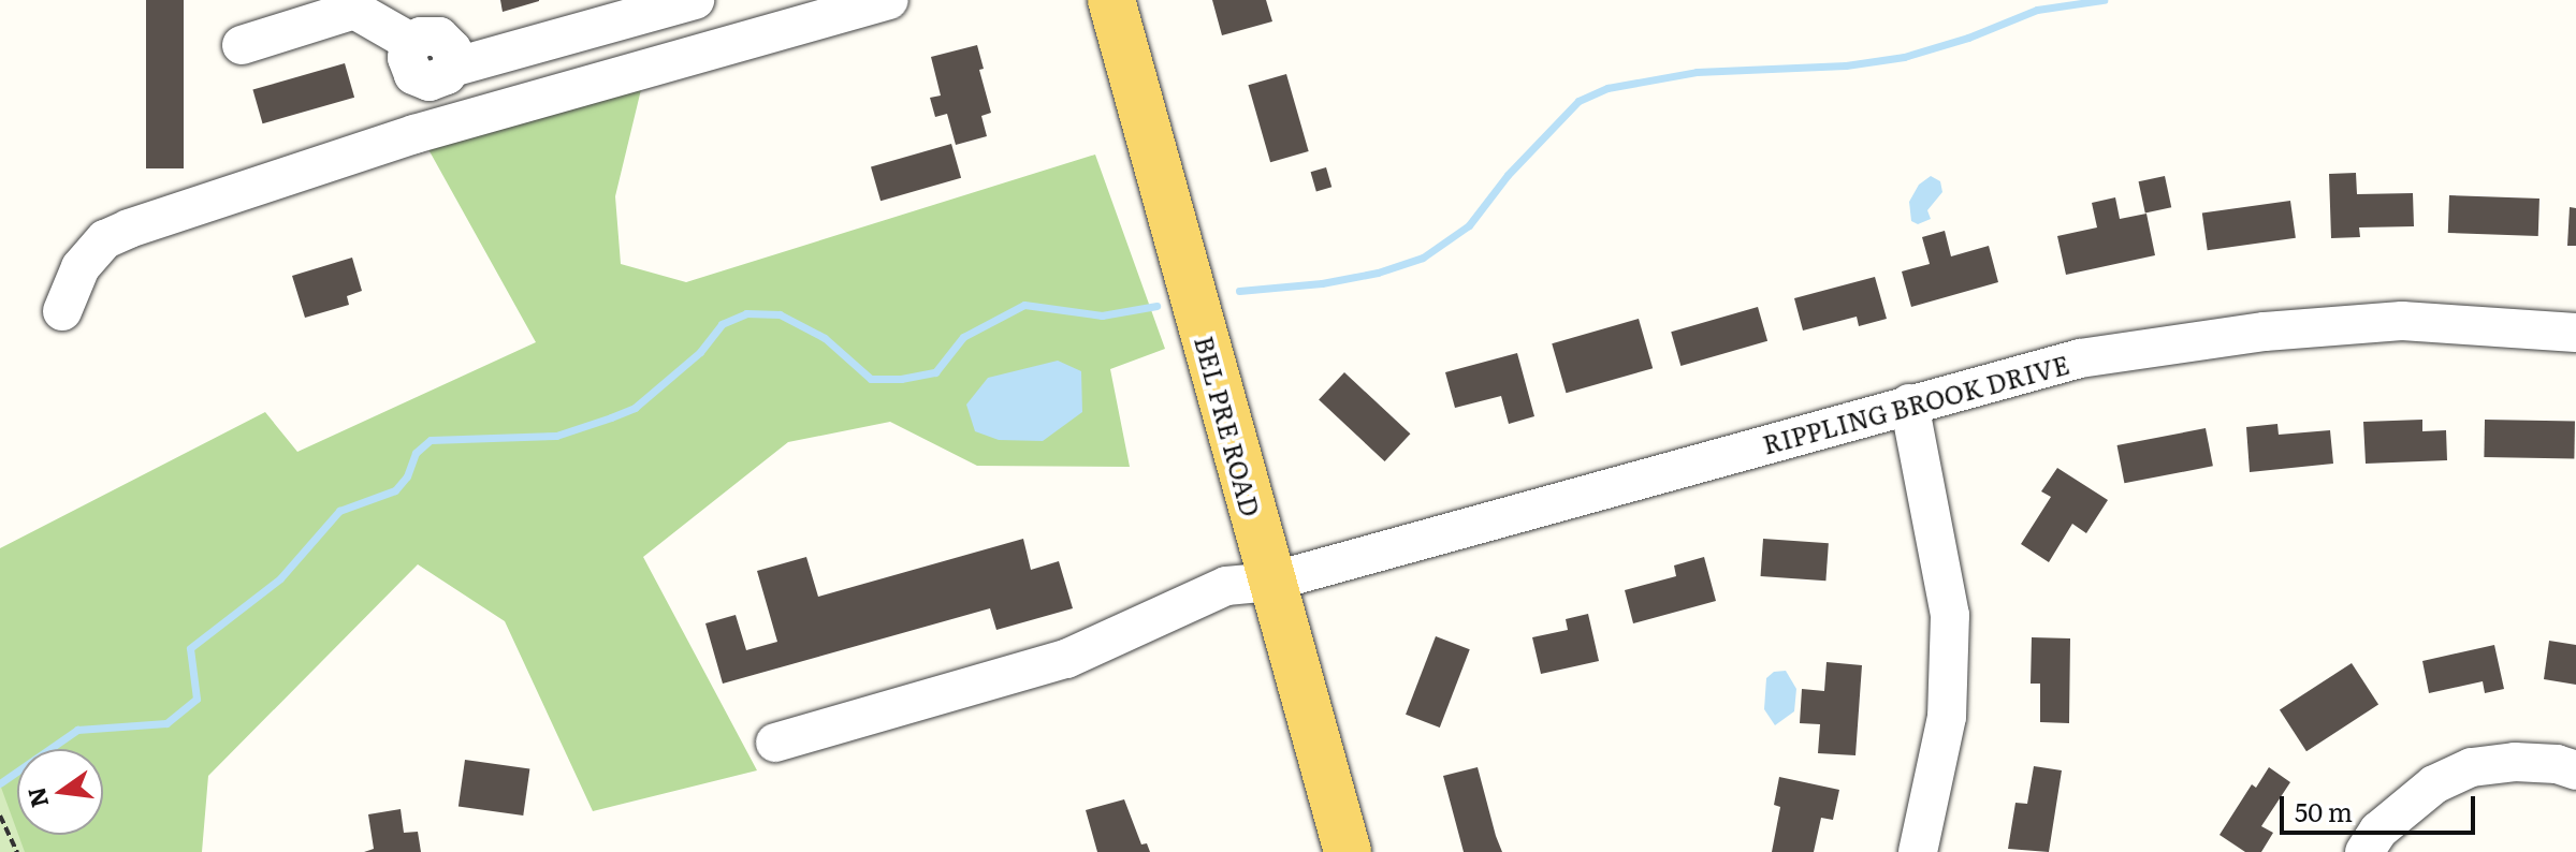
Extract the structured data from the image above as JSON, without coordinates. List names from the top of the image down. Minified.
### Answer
{"streets":{"main road":["BEL PRE ROAD"],"street":["RIPPLING BROOK DRIVE"]},"crossings":[["RIPPLING BROOK DRIVE","BEL PRE ROAD"]],"scale_bar":"50 m","north":"left"}
